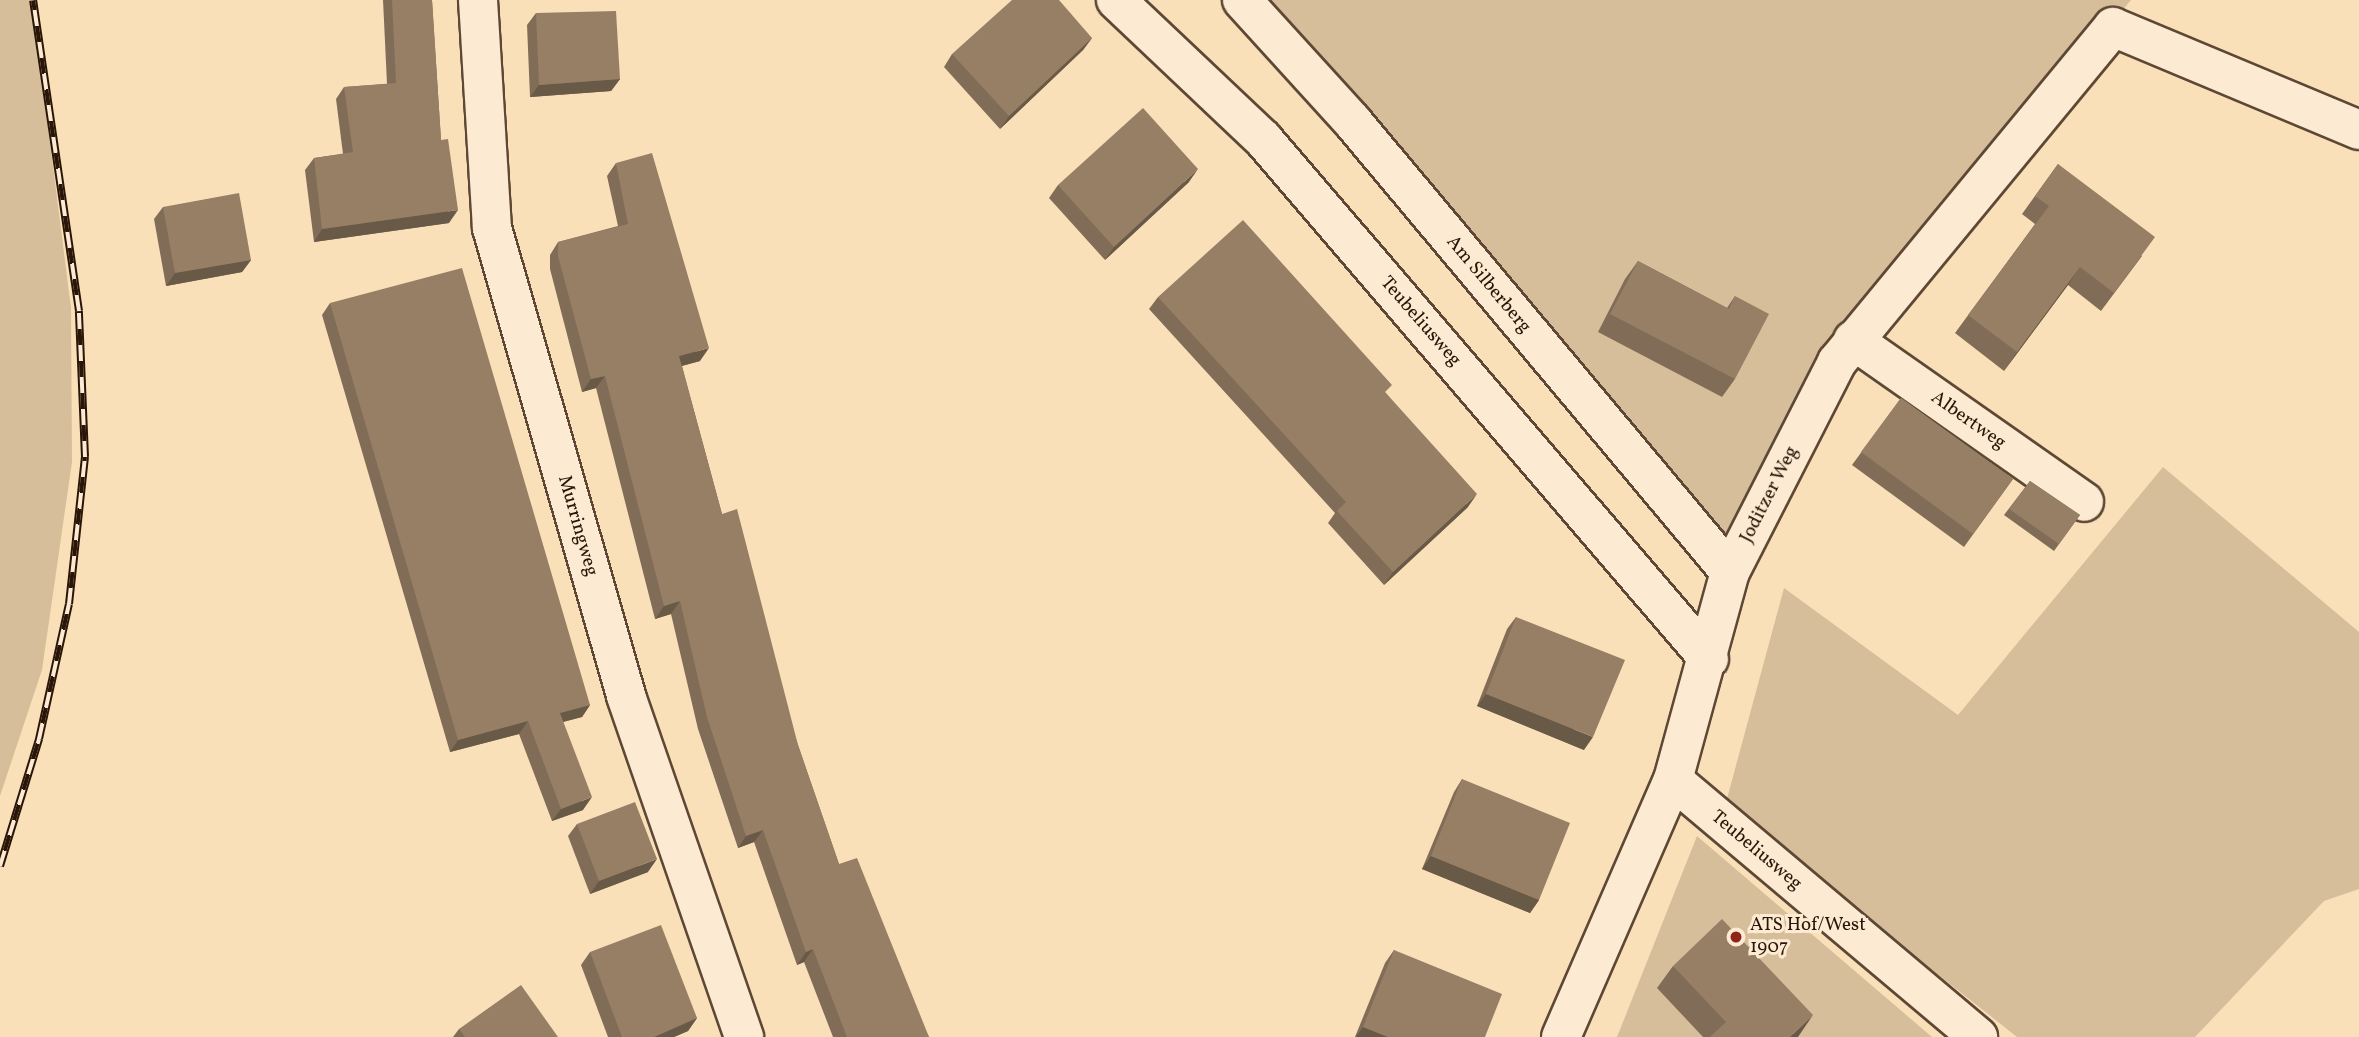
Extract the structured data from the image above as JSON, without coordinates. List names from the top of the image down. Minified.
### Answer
{"streets":{"street":["Am Silberberg","Teubeliusweg","Albertweg","Joditzer Weg","Murringweg"]},"crossings":[["Am Silberberg","Joditzer Weg"],["Teubeliusweg","Joditzer Weg"],["Albertweg","Joditzer Weg"]],"places":["ATS Hof/West 1907"]}
